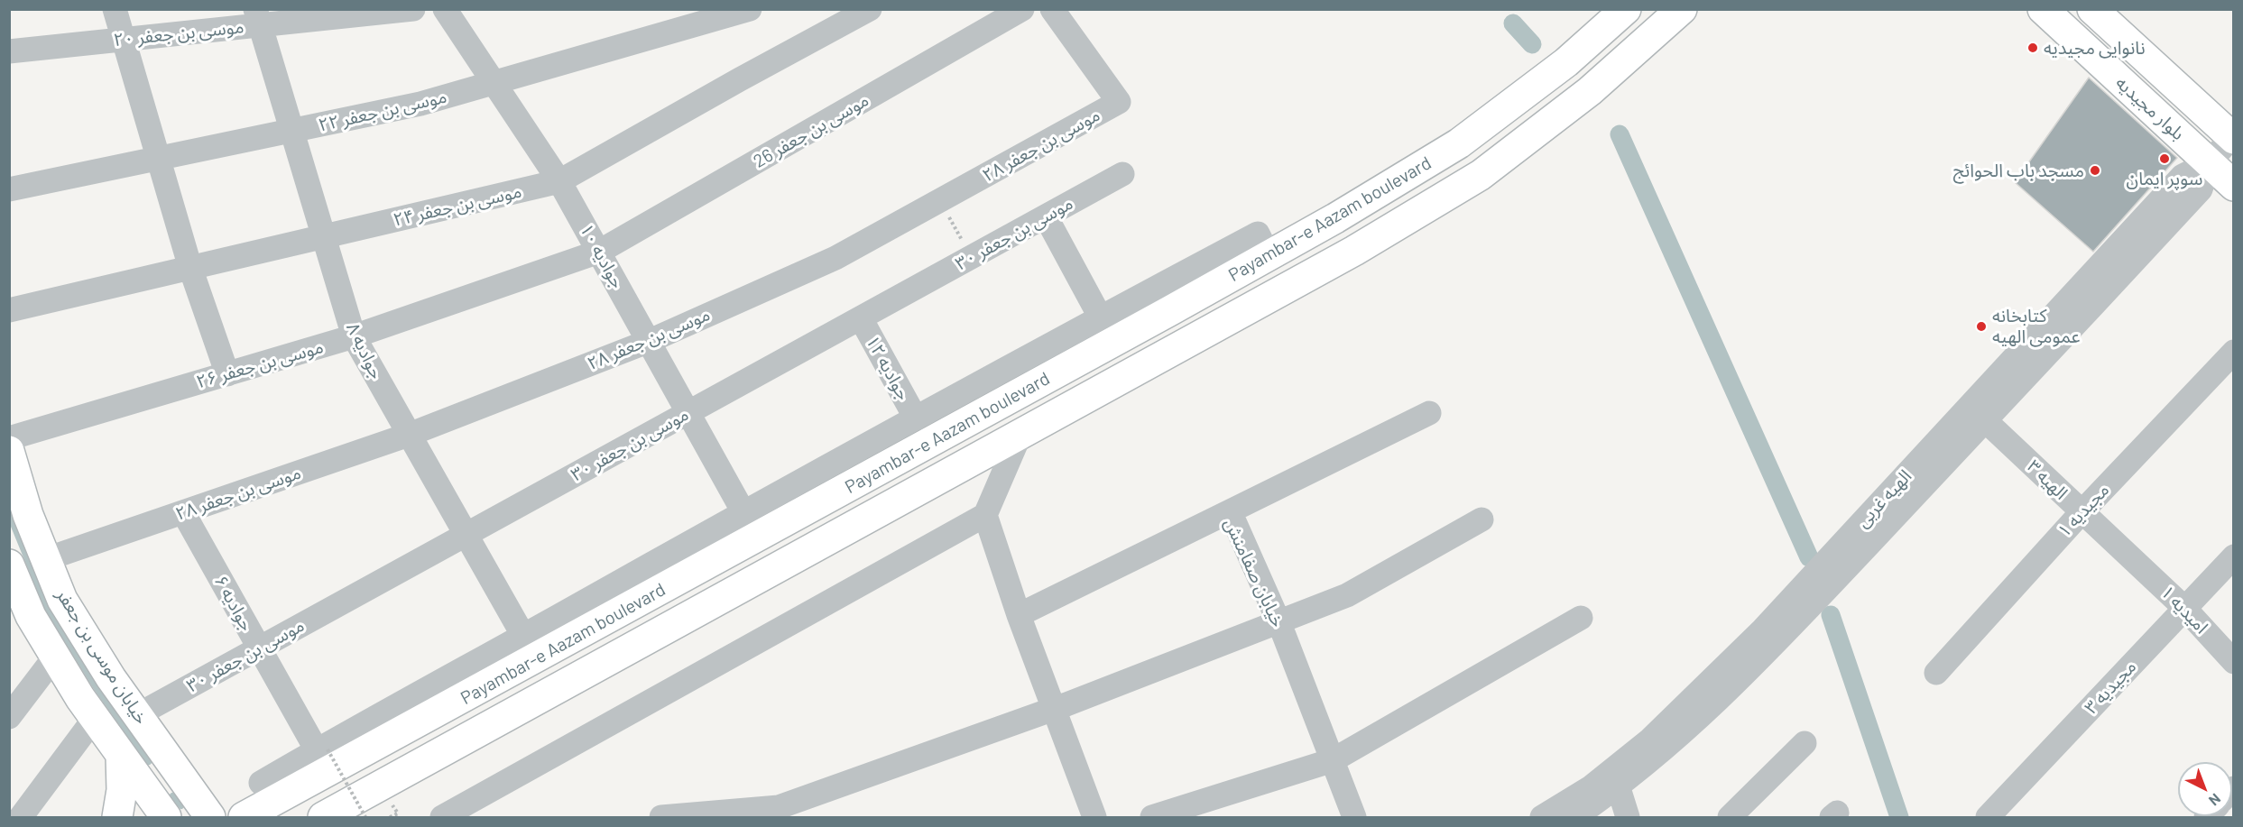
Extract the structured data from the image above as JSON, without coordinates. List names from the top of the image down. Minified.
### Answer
{"streets":{"main road":["بلوار مجیدیه","Payambar-e Aazam boulevard","خیابان موسی بن جعفر"],"street":["موسی بن جعفر ۲۰","موسی بن جعفر ۲۲","موسی بن جعفر 26","موسی بن جعفر ۲۸","موسی بن جعفر ۲۴","موسی بن جعفر ۳۰","جوادیه ۱۰","جوادیه ۸","موسی بن جعفر ۲۶","جوادیه ۱۲","الهیه ۳","الهیه غربی","مجیدیه ۱","خیابان صفامنش","جوادیه ۶","امیدیه ۱","مجیدیه ۳"]},"crossings":[["موسی بن جعفر ۲۰","جوادیه ۸"],["بلوار مجیدیه","الهیه غربی"],["موسی بن جعفر ۲۲","جوادیه ۱۰"],["موسی بن جعفر ۲۲","جوادیه ۸"],["موسی بن جعفر 26","جوادیه ۱۰"],["موسی بن جعفر 26","موسی بن جعفر ۲۶"],["موسی بن جعفر ۲۸","جوادیه ۱۰"],["موسی بن جعفر ۲۸","جوادیه ۸"],["موسی بن جعفر ۲۸","جوادیه ۶"],["موسی بن جعفر ۲۸","خیابان موسی بن جعفر"],["موسی بن جعفر ۲۴","جوادیه ۱۰"],["موسی بن جعفر ۲۴","جوادیه ۸"],["موسی بن جعفر ۳۰","جوادیه ۱۰"],["موسی بن جعفر ۳۰","جوادیه ۸"],["موسی بن جعفر ۳۰","جوادیه ۱۲"],["موسی بن جعفر ۳۰","جوادیه ۶"],["موسی بن جعفر ۳۰","خیابان موسی بن جعفر"],["جوادیه ۱۰","موسی بن جعفر ۲۶"],["جوادیه ۸","موسی بن جعفر ۲۶"],["الهیه ۳","الهیه غربی"],["الهیه ۳","مجیدیه ۱"],["الهیه ۳","امیدیه ۱"],["امیدیه ۱","مجیدیه ۳"]],"places":["نانوایی مجیدیه","سوپر ایمان","مسجد باب الحوائج","کتابخانه عمومی الهیه"],"north":"bottom right"}
